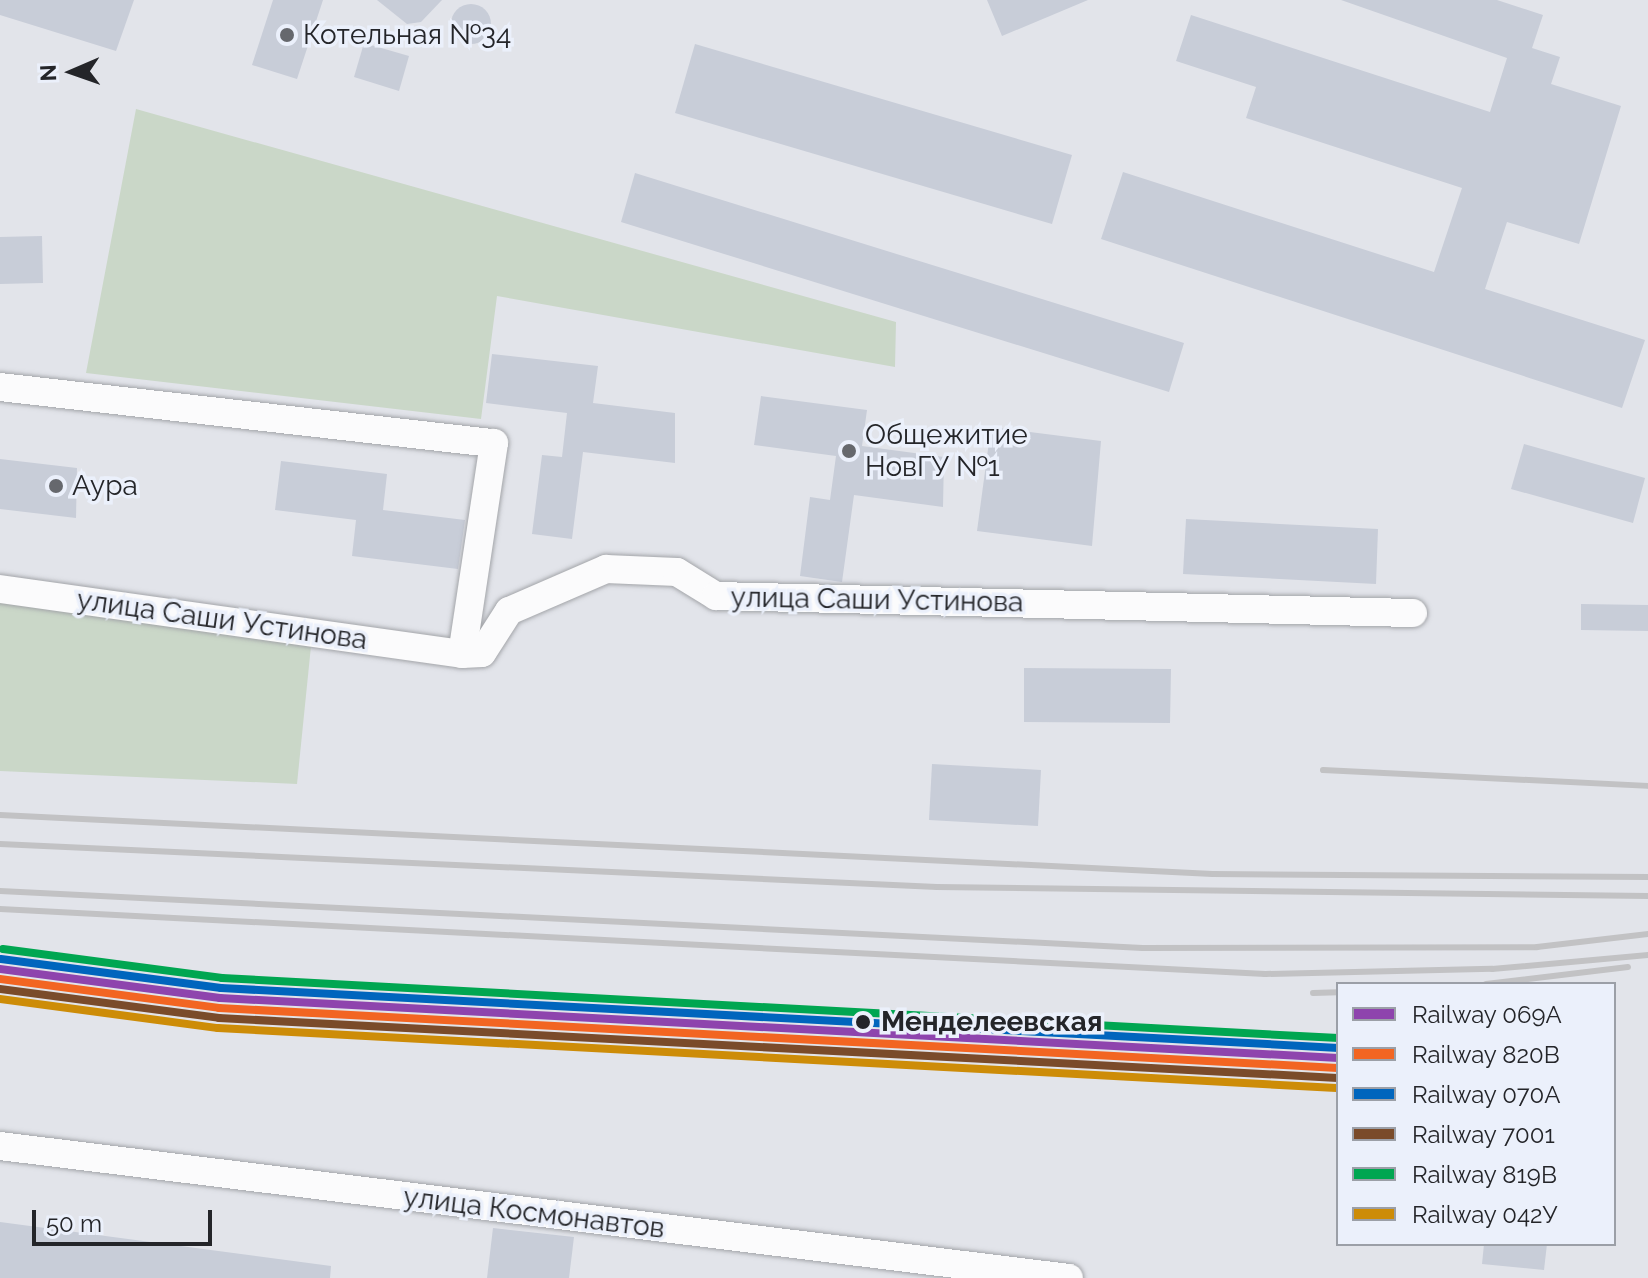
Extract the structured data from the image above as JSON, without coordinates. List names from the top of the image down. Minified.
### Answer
{"streets":{"street":["улица Саши Устинова","улица Космонавтов"]},"places":["Котельная №34","Общежитие НовГУ №1","Аура","Менделеевская"],"lines":["rail line 819В","rail line 070А","rail line 069А","rail line 820В","rail line 7001","rail line 042У"],"legend":["Railway 069А","Railway 820В","Railway 070А","Railway 7001","Railway 819В","Railway 042У"],"scale_bar":"50 m","north":"left"}
